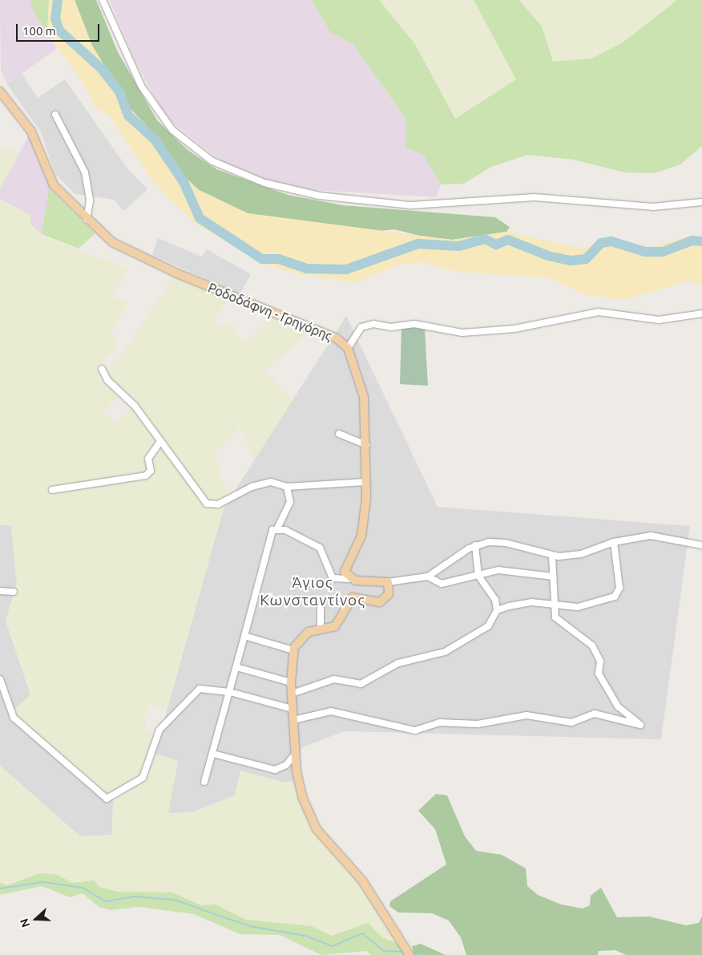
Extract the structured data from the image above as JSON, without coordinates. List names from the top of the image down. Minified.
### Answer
{"streets":{"main road":["Ροδοδάφνη - Γρηγόρης"]},"districts":["Άγιος Κωνσταντίνος"],"scale_bar":"100 m","north":"left"}
